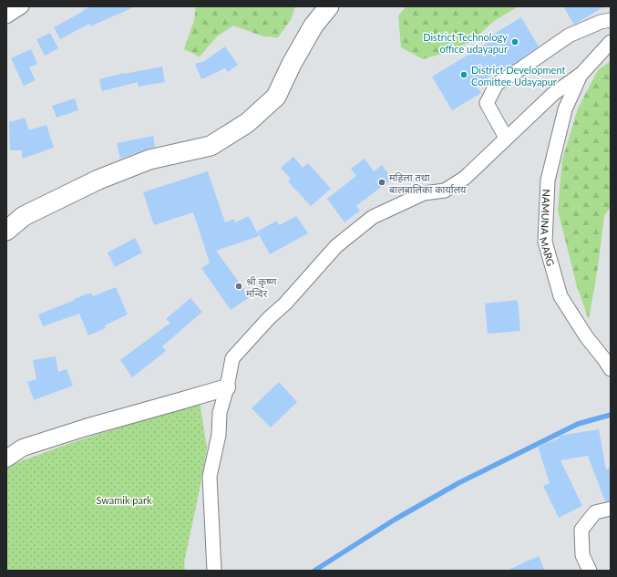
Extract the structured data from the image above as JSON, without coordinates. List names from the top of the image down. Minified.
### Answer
{"streets":{"street":["NAMUNA MARG"]},"parks":["Swamik park"],"places":["District Technology office udayapur","District Development Comittee Udayapur","महिला तथा बालबालिका कार्यालय","श्री कृष्ण मन्दिर"]}
